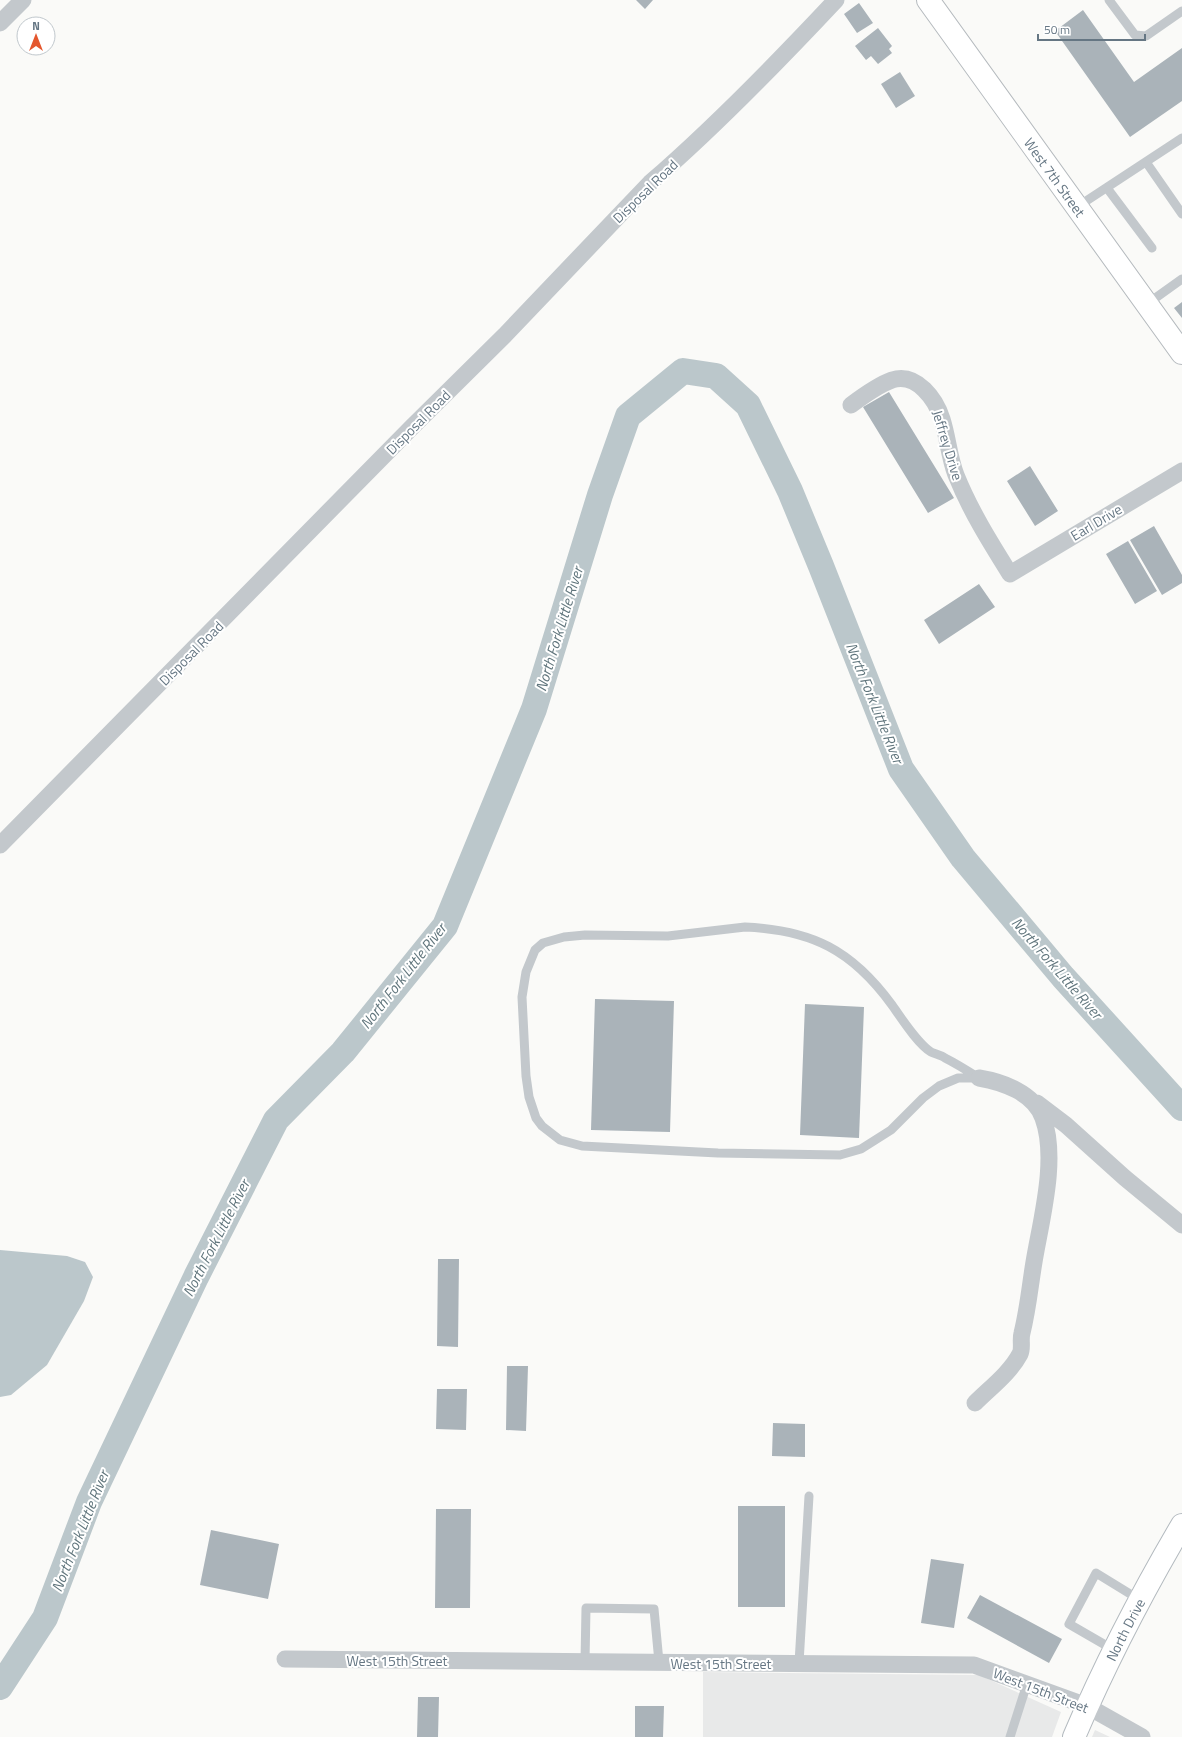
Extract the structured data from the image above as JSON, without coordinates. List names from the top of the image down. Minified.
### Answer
{"streets":{"main road":["West 7th Street","North Drive"],"street":["Disposal Road","Jeffrey Drive","Earl Drive","West 15th Street"]},"crossings":[["Jeffrey Drive","Earl Drive"],["North Drive","West 15th Street"]],"water":["North Fork Little River"],"scale_bar":"50 m","north":"top"}
